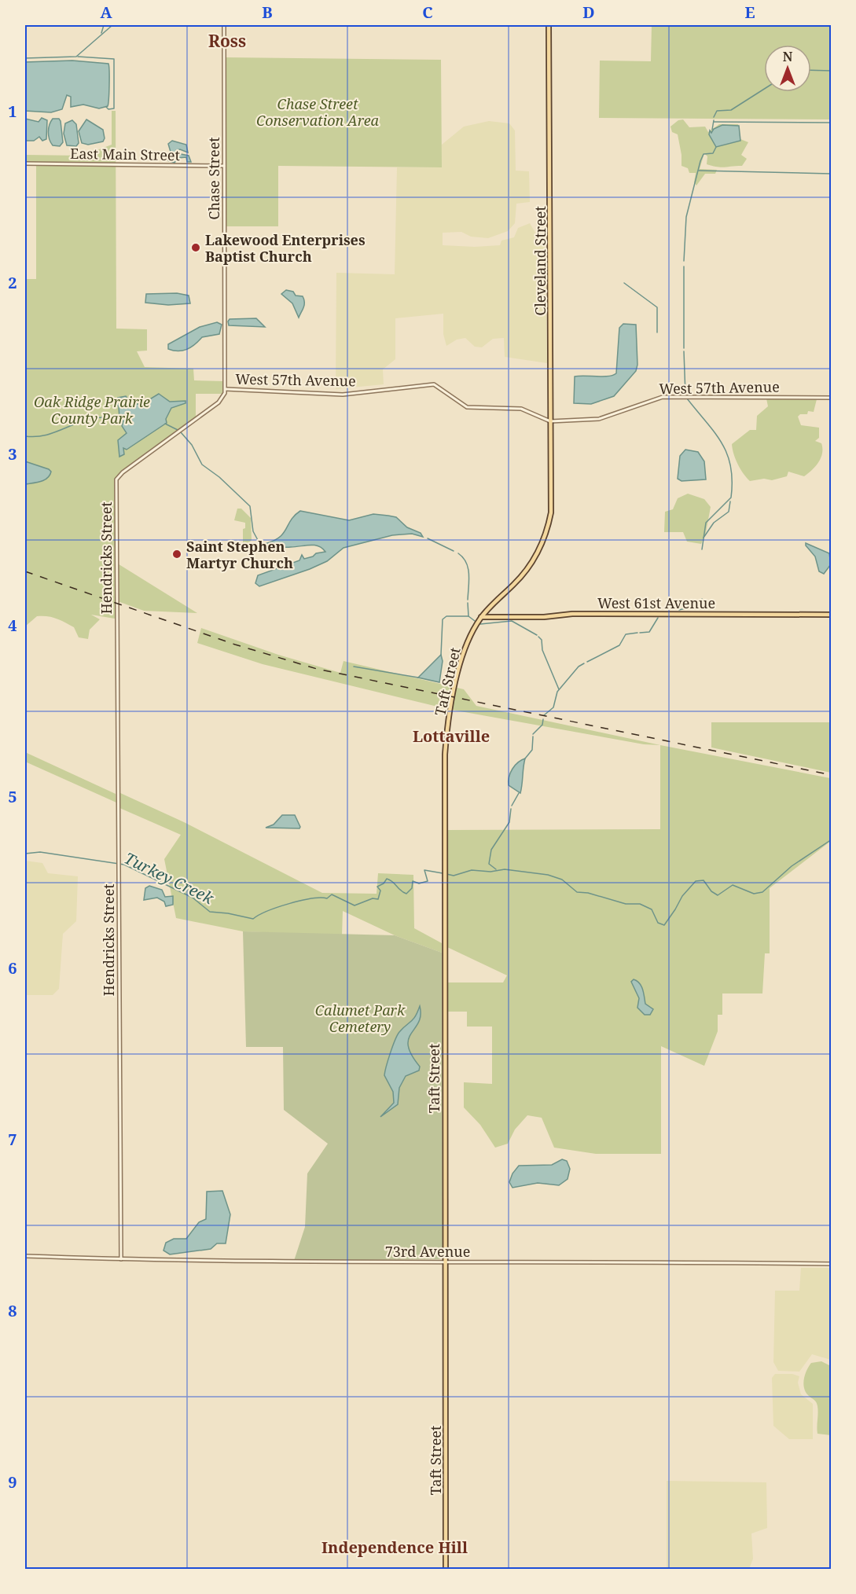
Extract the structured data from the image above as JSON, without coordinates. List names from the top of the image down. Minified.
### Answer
{"streets":{"main road":["Cleveland Street","West 61st Avenue","Taft Street"],"street":["East Main Street","Chase Street","West 57th Avenue","Hendricks Street","73rd Avenue"]},"crossings":[["East Main Street","Chase Street"],["Chase Street","West 57th Avenue"],["Chase Street","Hendricks Street"],["Cleveland Street","West 57th Avenue"],["Cleveland Street","Taft Street"],["West 57th Avenue","Hendricks Street"],["Hendricks Street","73rd Avenue"],["West 61st Avenue","Taft Street"],["Taft Street","73rd Avenue"]],"districts":["Ross","Lottaville","Independence Hill"],"water":["Turkey Creek"],"parks":["Chase Street Conservation Area","Oak Ridge Prairie County Park","Calumet Park Cemetery"],"places":["Lakewood Enterprises Baptist Church","Saint Stephen Martyr Church"],"north":"top","grid":{"columns":["A","B","C","D","E"],"rows":["1","2","3","4","5","6","7","8","9"]}}
